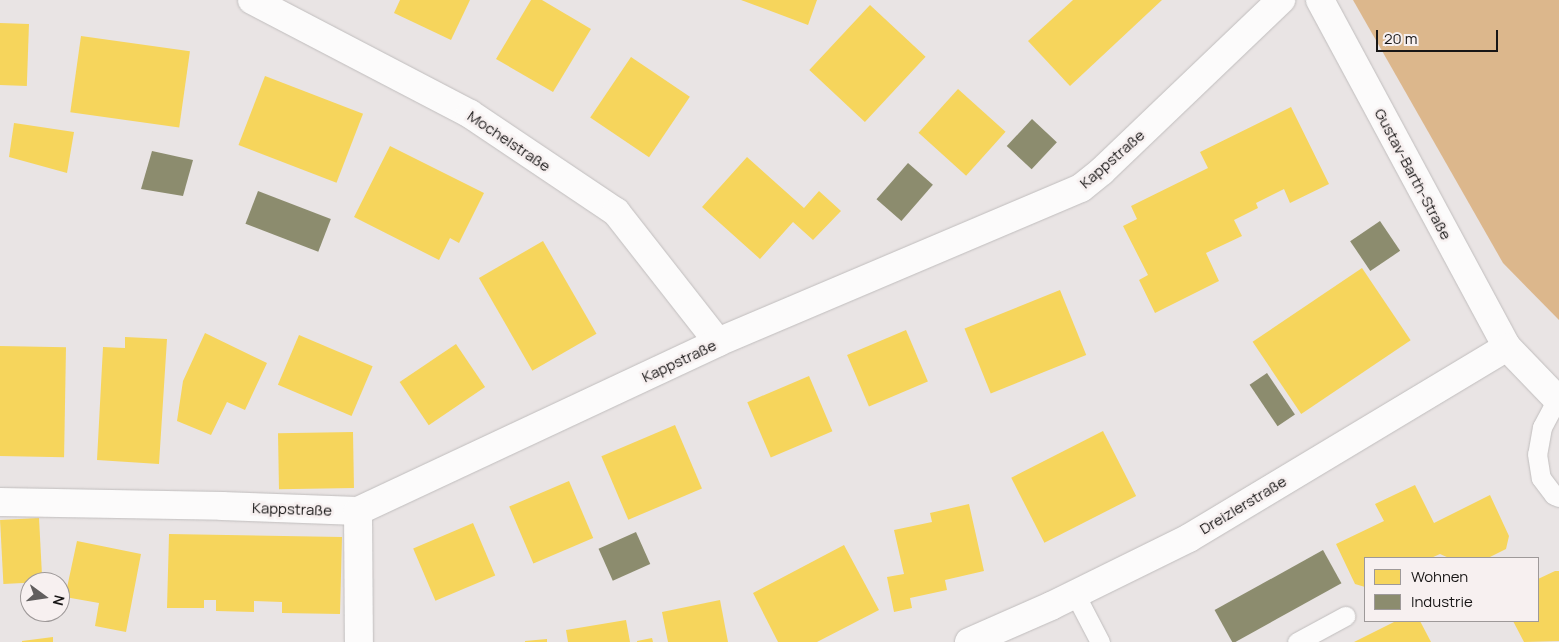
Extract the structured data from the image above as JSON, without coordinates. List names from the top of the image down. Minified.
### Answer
{"streets":{"street":["Mochelstraße","Kappstraße","Gustav-Barth-Straße","Dreizlerstraße"]},"crossings":[["Mochelstraße","Kappstraße"],["Gustav-Barth-Straße","Dreizlerstraße"]],"legend":["Wohnen","Industrie"],"scale_bar":"20 m","north":"right"}
